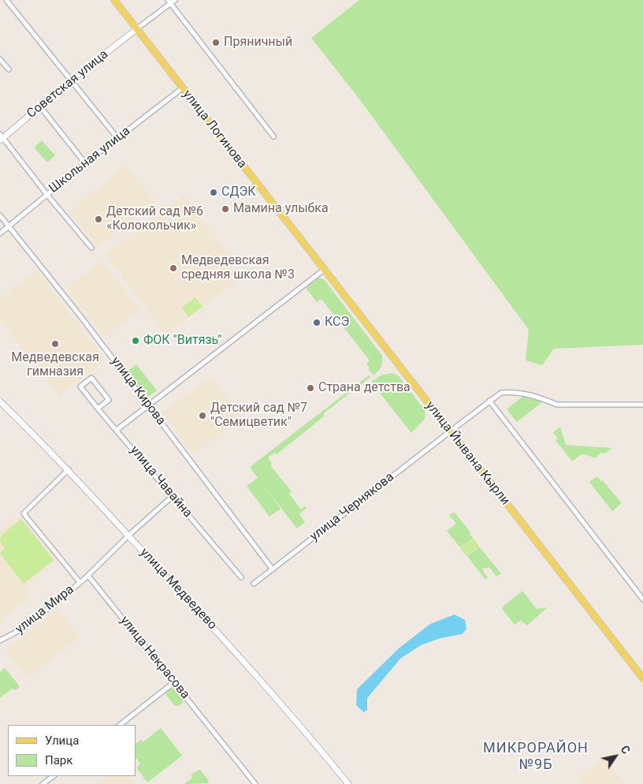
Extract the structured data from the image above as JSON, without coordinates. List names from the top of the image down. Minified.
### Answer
{"streets":{"main road":["улица Логинова","улица Йывана Кырли"],"street":["Советская улица","Школьная улица","улица Кирова","улица Чавайна","улица Чернякова","улица Медведево","улица Мира","улица Некрасова"]},"crossings":[["Советская улица","улица Логинова"],["улица Логинова","Школьная улица"],["улица Логинова","улица Йывана Кырли"],["Школьная улица","улица Кирова"],["улица Кирова","улица Чернякова"],["улица Йывана Кырли","улица Чернякова"],["улица Мира","улица Некрасова"]],"districts":["МИКРОРАЙОН №9Б"],"places":["Пряничный","СДЭК","Мамина улыбка","Детский сад №6 «Колокольчик»","Медведевская средняя школа №3","КСЭ","ФОК \"Витязь\"","Медведевская гимназия","Страна детства","Детский сад №7 \"Семицветик\""],"legend":["Улица","Парк"],"north":"top right"}
